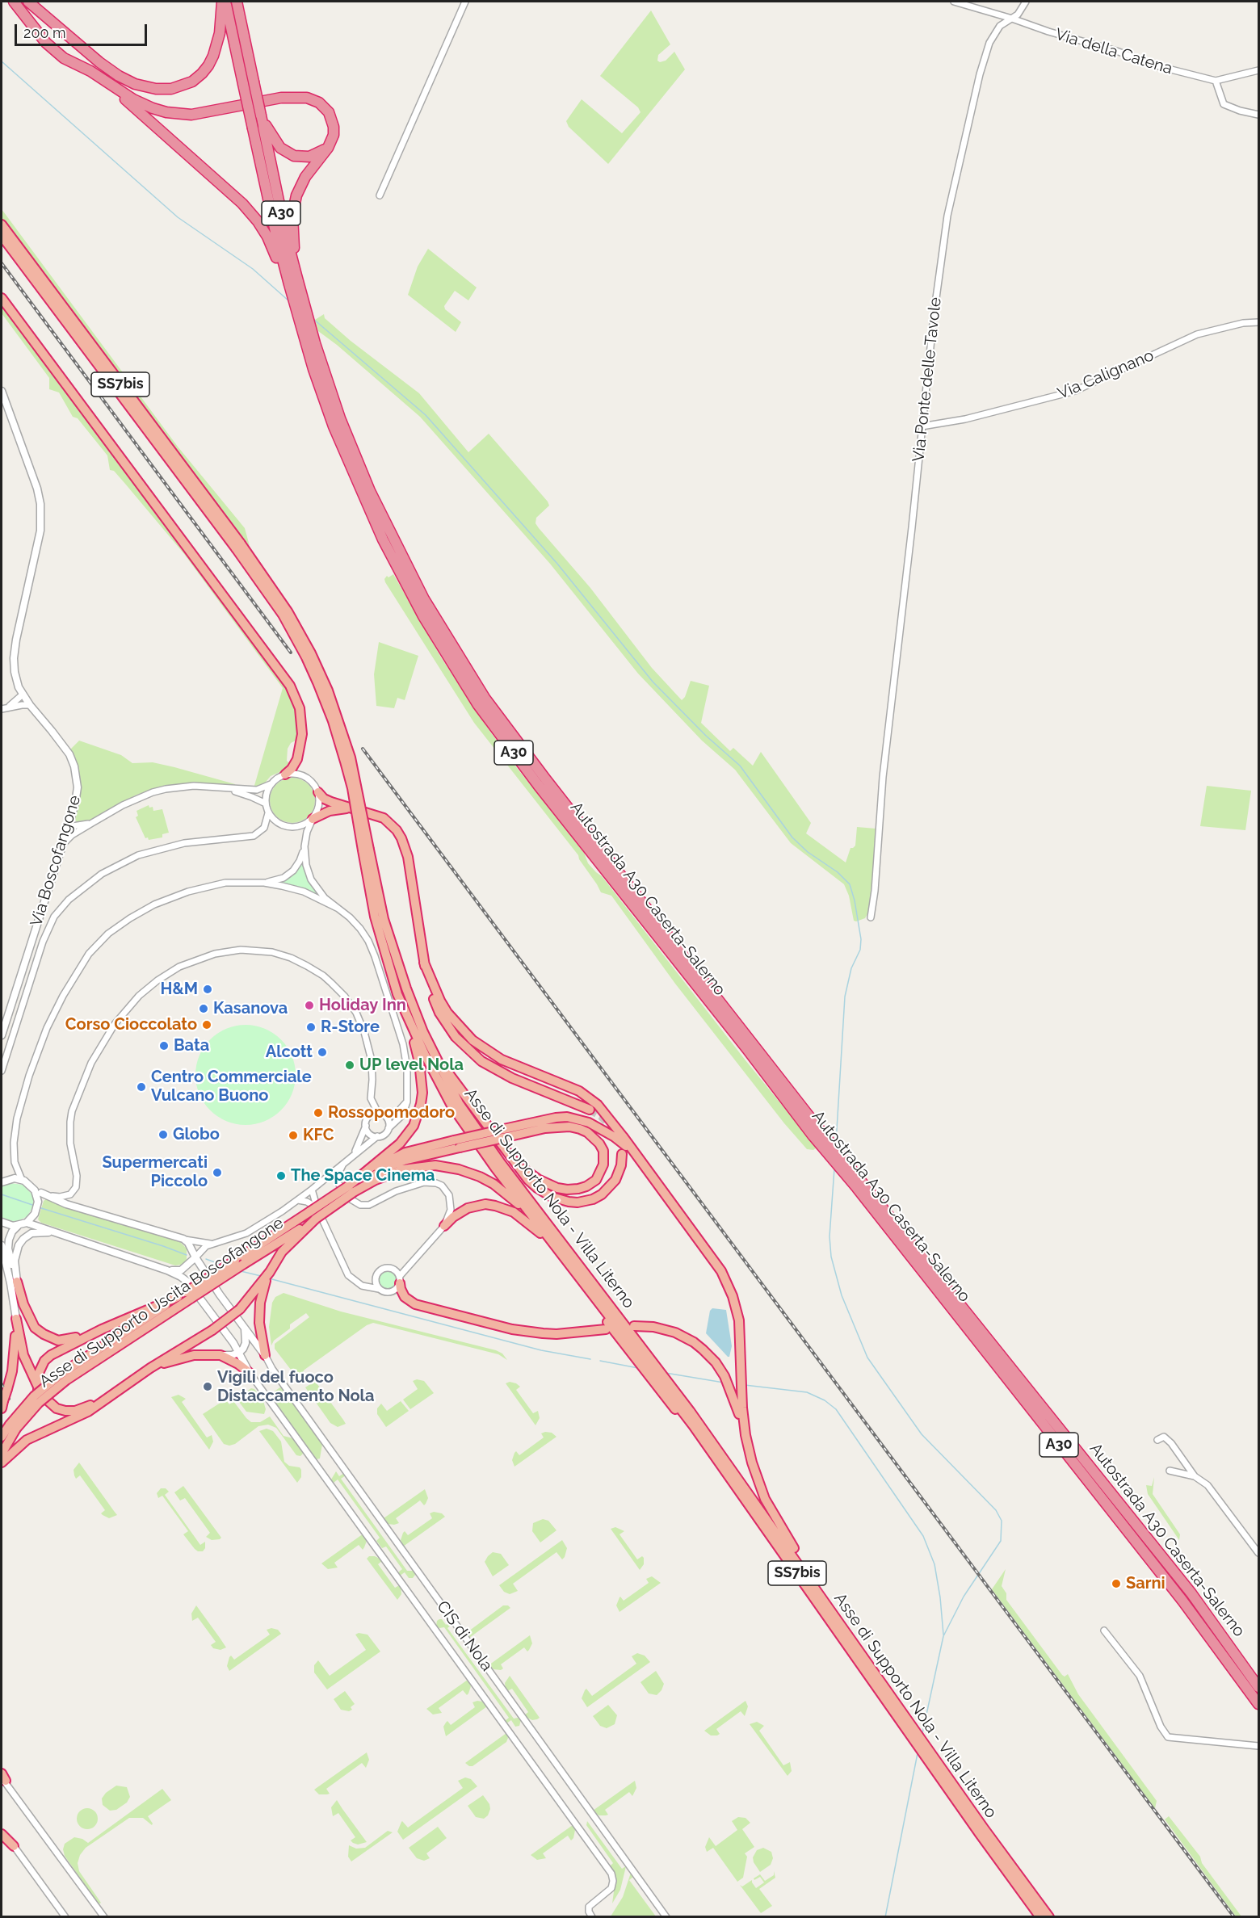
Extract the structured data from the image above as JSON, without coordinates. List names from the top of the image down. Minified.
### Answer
{"streets":{"highway":["A30","SS7bis","Autostrada A30 Caserta-Salerno","Asse di Supporto Nola - Villa Literno","Asse di Supporto Uscita Boscofangone"],"street":["Via della Catena","Via Calignano","Via Ponte delle Tavole","Via Boscofangone","CIS di Nola"]},"crossings":[["Via della Catena","Via Ponte delle Tavole"],["Via Calignano","Via Ponte delle Tavole"]],"places":["H&M","Holiday Inn","Kasanova","Corso Cioccolato","R-Store","Bata","Alcott","UP level Nola","Centro Commerciale Vulcano Buono","Rossopomodoro","Globo","KFC","Supermercati Piccolo","The Space Cinema","Vigili del fuoco Distaccamento Nola","Sarni"],"scale_bar":"200 m"}
